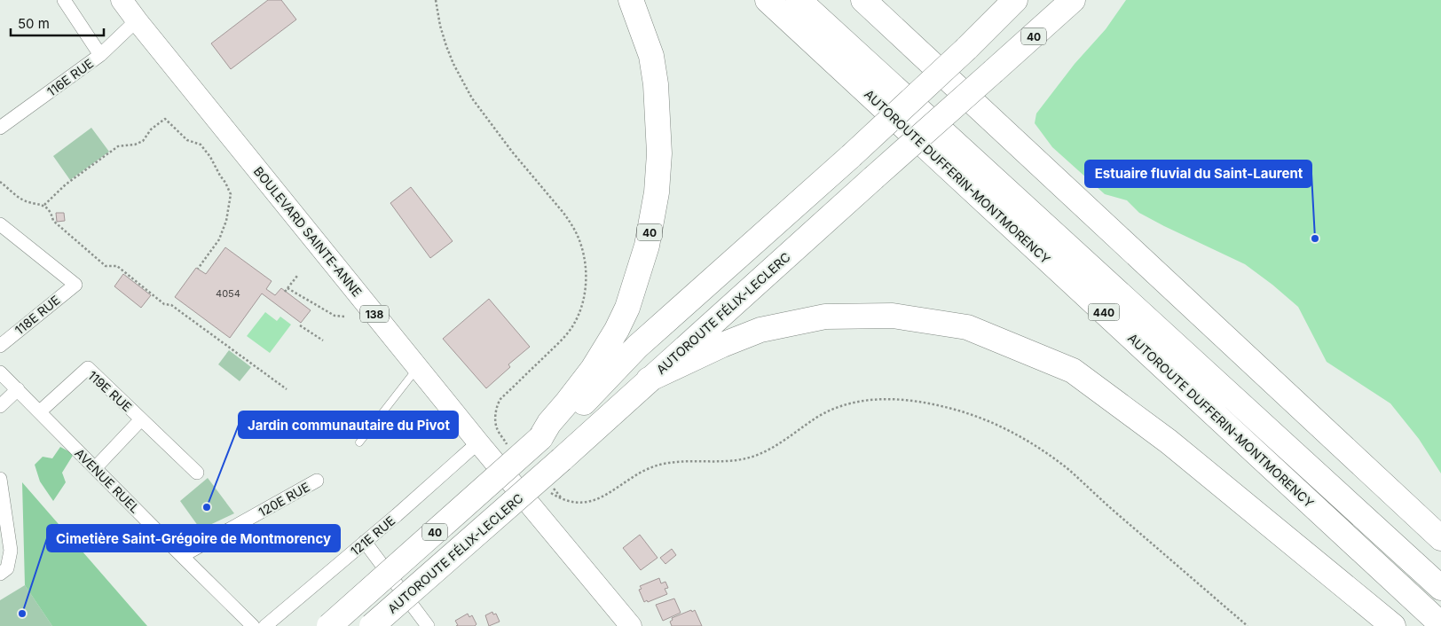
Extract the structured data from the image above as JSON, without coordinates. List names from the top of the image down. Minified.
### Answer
{"streets":{"highway":["40","AUTOROUTE DUFFERIN-MONTMORENCY","440","AUTOROUTE FÉLIX-LECLERC"],"main road":["BOULEVARD SAINTE-ANNE","138"],"street":["116E RUE","118E RUE","119E RUE","AVENUE RUEL","120E RUE","121E RUE"]},"crossings":[["116E RUE","BOULEVARD SAINTE-ANNE"],["BOULEVARD SAINTE-ANNE","121E RUE"],["119E RUE","AVENUE RUEL"],["AVENUE RUEL","120E RUE"]],"places":["Estuaire fluvial du Saint-Laurent","Jardin communautaire du Pivot","Cimetière Saint-Grégoire de Montmorency"],"house_numbers":["4054"],"scale_bar":"50 m"}
